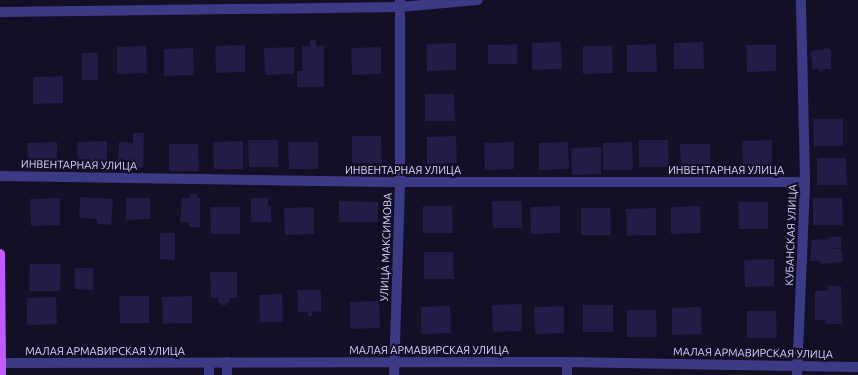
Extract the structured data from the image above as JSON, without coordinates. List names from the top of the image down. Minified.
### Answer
{"streets":{"street":["ИНВЕНТАРНАЯ УЛИЦА","КУБАНСКАЯ УЛИЦА","УЛИЦА МАКСИМОВА","МАЛАЯ АРМАВИРСКАЯ УЛИЦА"]},"crossings":[["ИНВЕНТАРНАЯ УЛИЦА","КУБАНСКАЯ УЛИЦА"],["ИНВЕНТАРНАЯ УЛИЦА","УЛИЦА МАКСИМОВА"],["КУБАНСКАЯ УЛИЦА","МАЛАЯ АРМАВИРСКАЯ УЛИЦА"],["УЛИЦА МАКСИМОВА","МАЛАЯ АРМАВИРСКАЯ УЛИЦА"]]}
